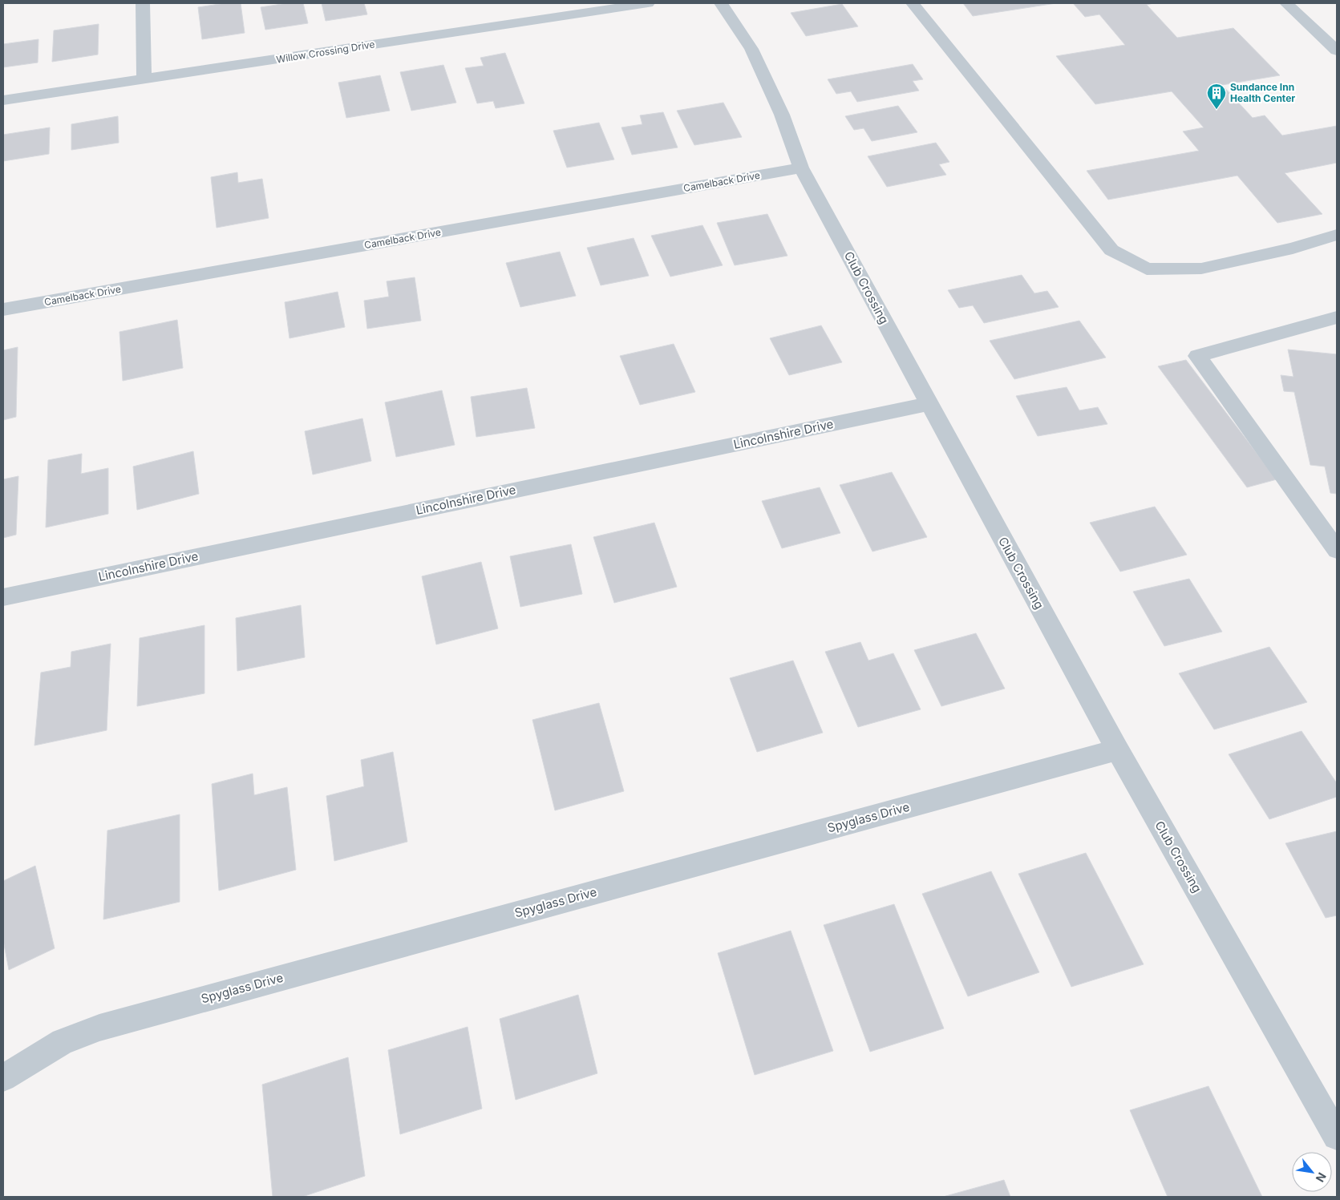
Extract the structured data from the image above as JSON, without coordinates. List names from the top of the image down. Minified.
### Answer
{"streets":{"street":["Willow Crossing Drive","Camelback Drive","Club Crossing","Lincolnshire Drive","Spyglass Drive"]},"crossings":[["Camelback Drive","Club Crossing"],["Club Crossing","Lincolnshire Drive"],["Club Crossing","Spyglass Drive"]],"places":{"building":["Sundance Inn Health Center"]},"north":"bottom right"}
